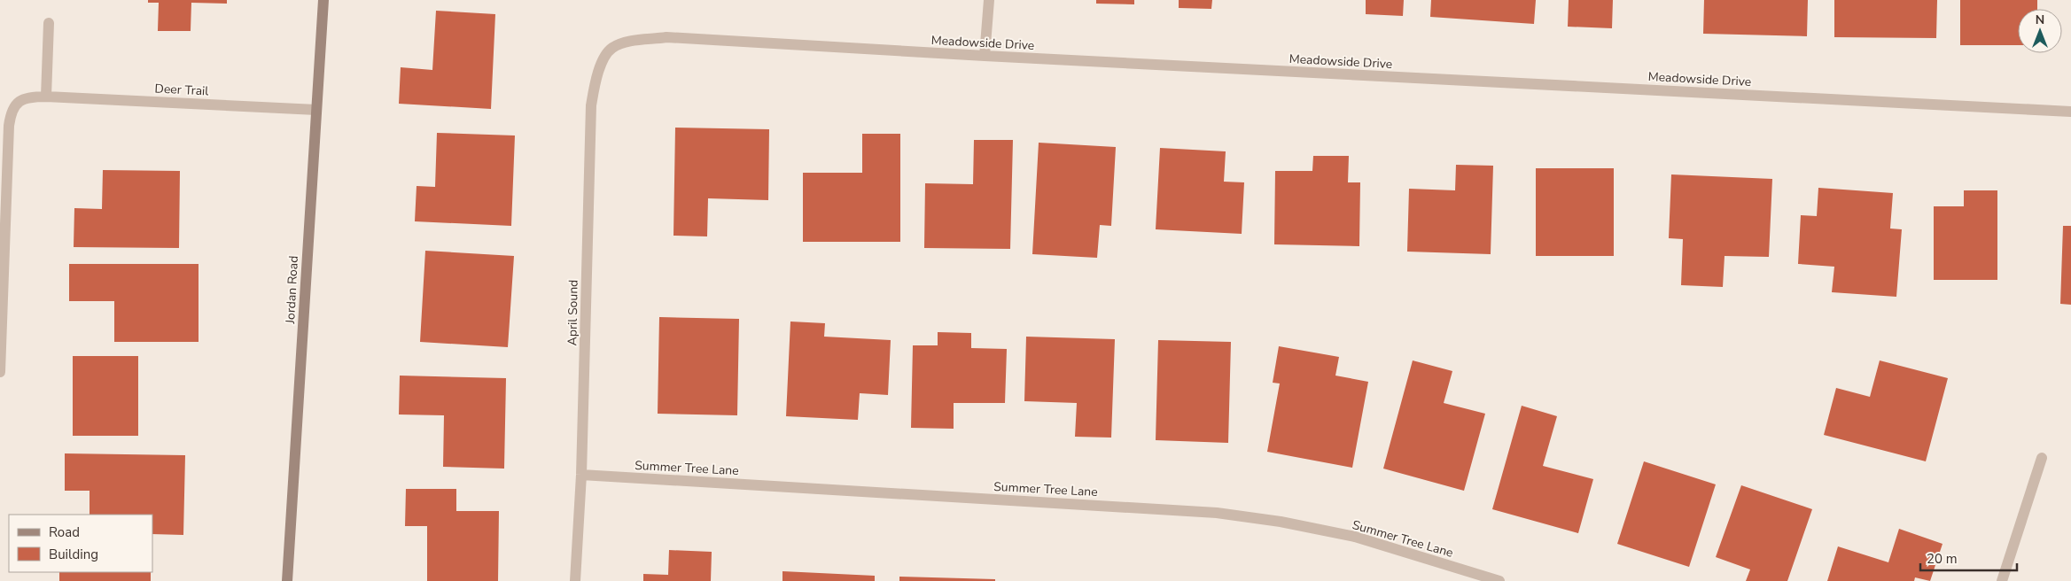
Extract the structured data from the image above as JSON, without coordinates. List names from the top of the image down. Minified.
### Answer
{"streets":{"street":["Meadowside Drive","Deer Trail","Jordan Road","April Sound","Summer Tree Lane"]},"crossings":[["Meadowside Drive","April Sound"],["Deer Trail","Jordan Road"],["April Sound","Summer Tree Lane"]],"legend":["Road","Building"],"scale_bar":"20 m","north":"top"}
